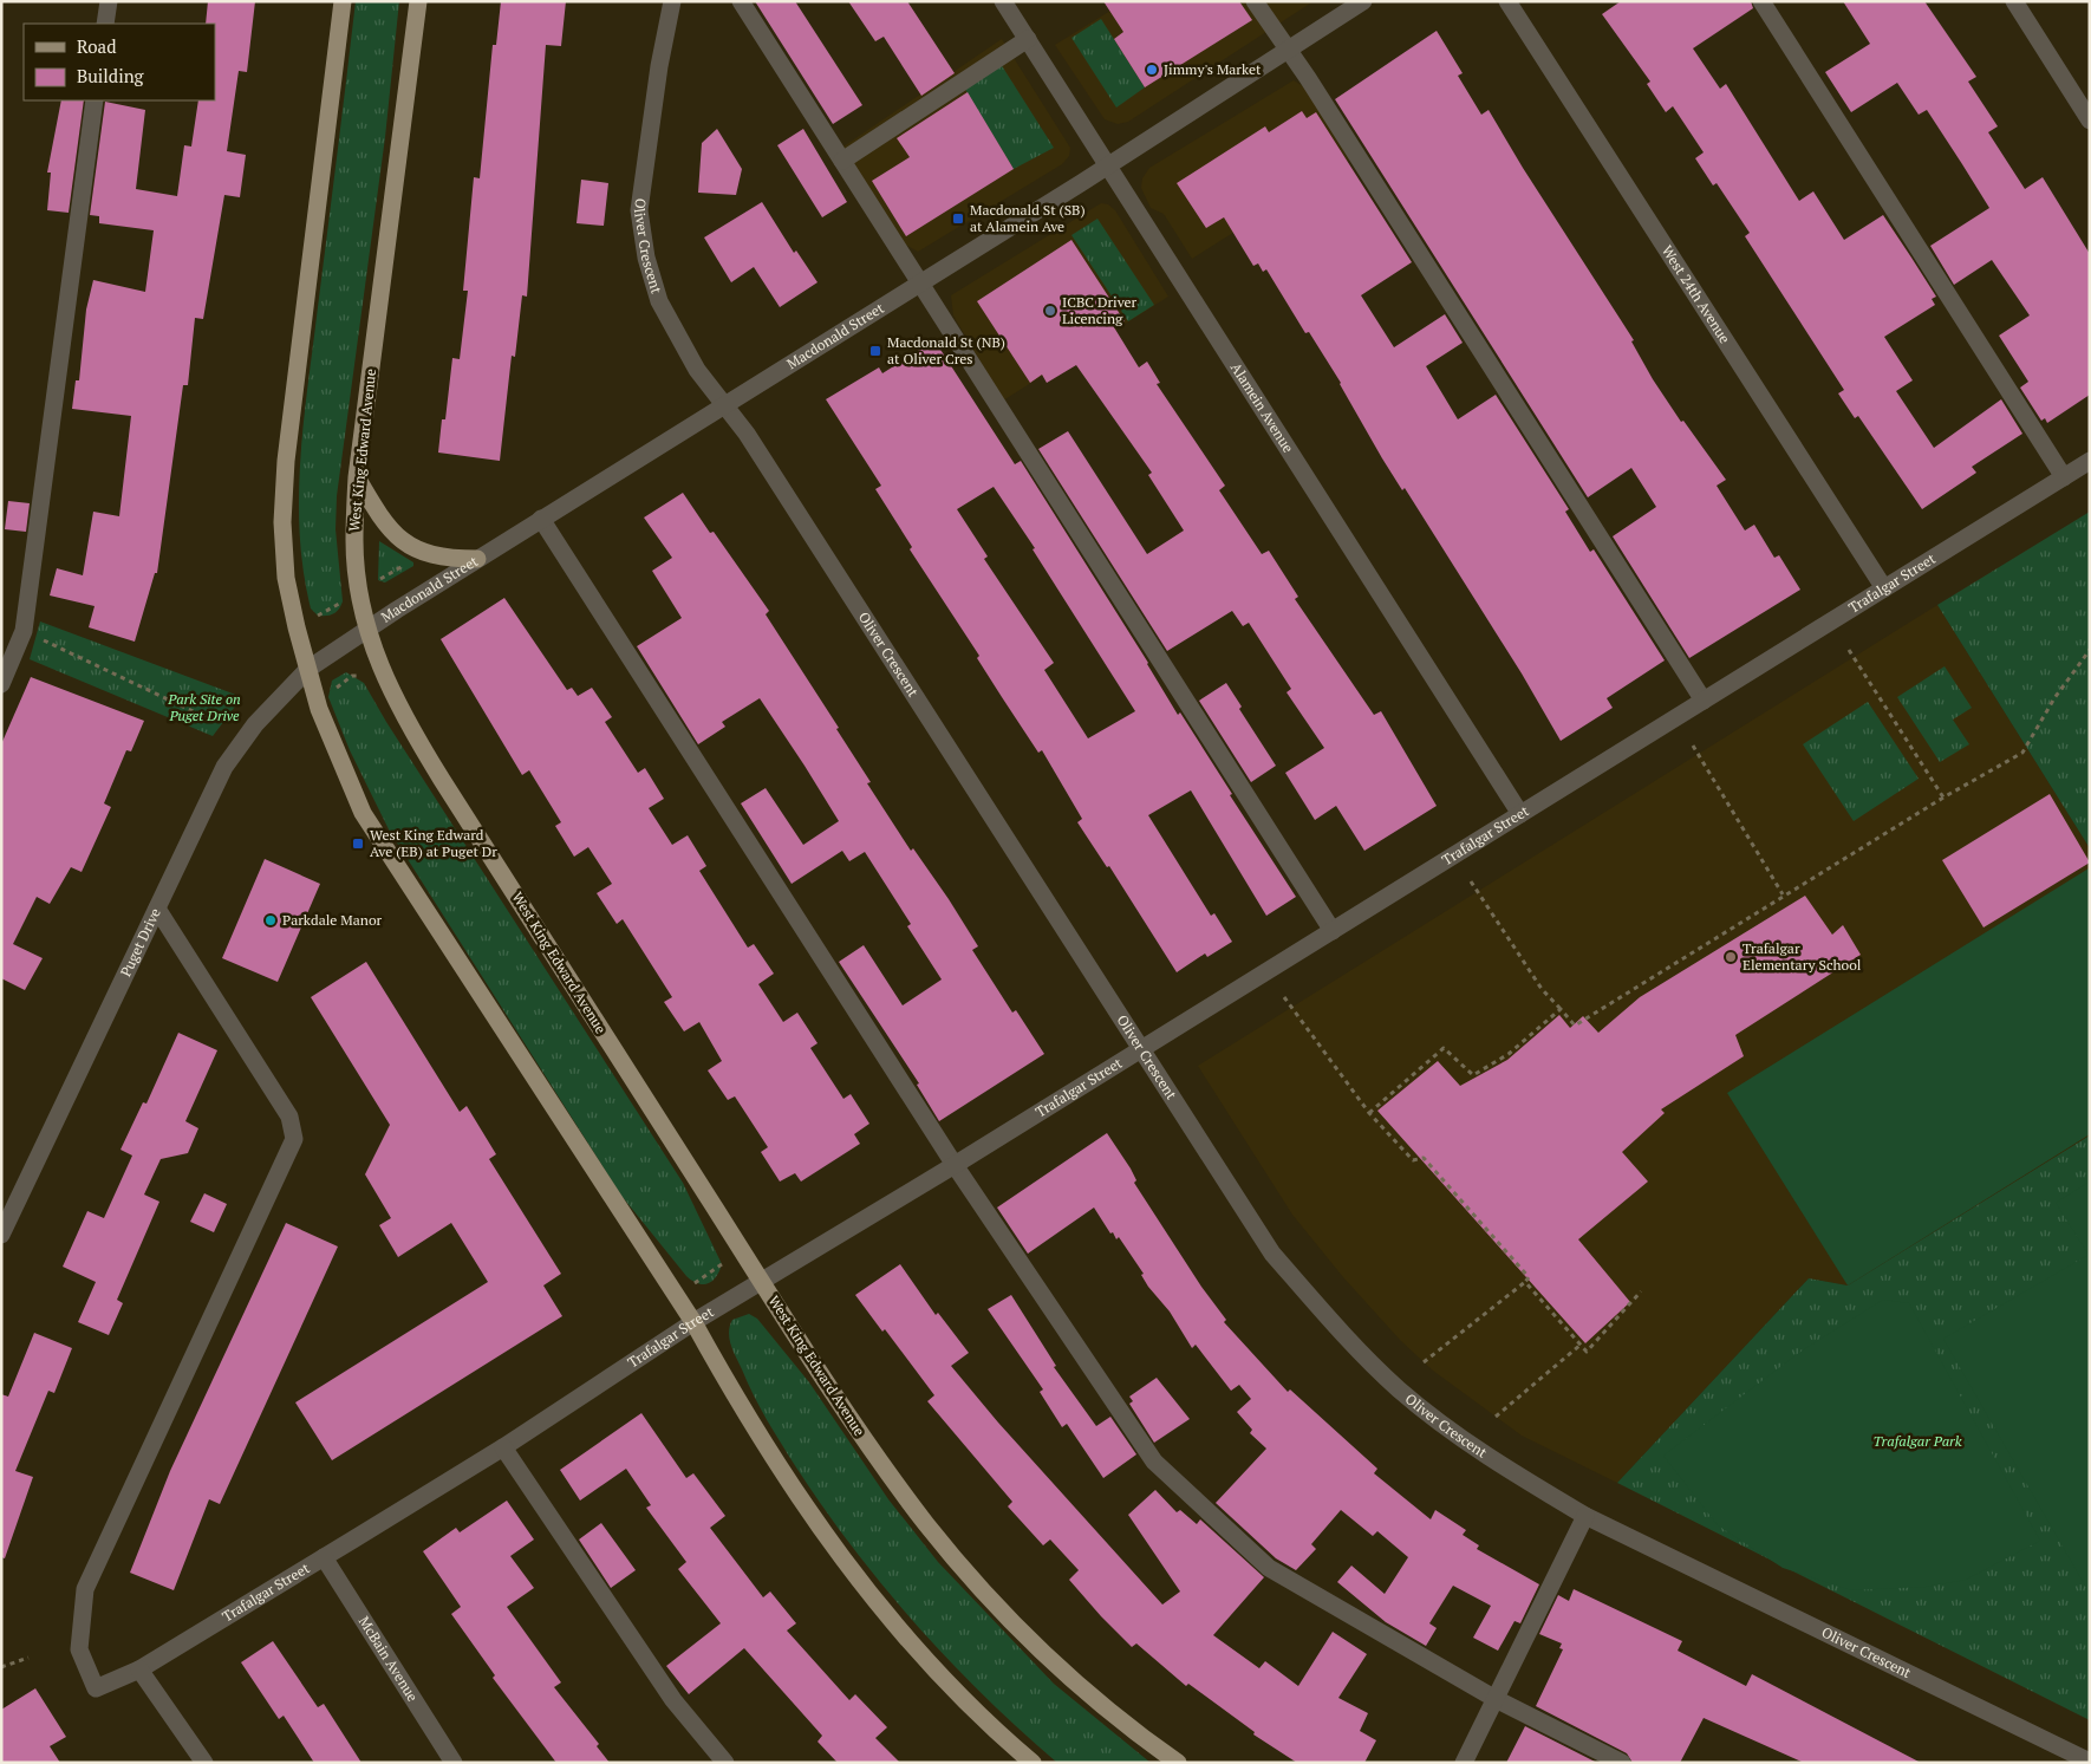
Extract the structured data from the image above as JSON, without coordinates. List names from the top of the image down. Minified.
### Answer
{"streets":{"main road":["West King Edward Avenue"],"street":["Oliver Crescent","West 24th Avenue","Macdonald Street","Alamein Avenue","Trafalgar Street","Puget Drive","McBain Avenue"]},"crossings":[["Oliver Crescent","Macdonald Street"],["Oliver Crescent","Trafalgar Street"],["West 24th Avenue","Trafalgar Street"],["Macdonald Street","Alamein Avenue"],["Macdonald Street","West King Edward Avenue"],["Macdonald Street","Puget Drive"],["Alamein Avenue","Trafalgar Street"],["West King Edward Avenue","Trafalgar Street"],["Trafalgar Street","Puget Drive"],["Trafalgar Street","McBain Avenue"]],"parks":["Park Site on Puget Drive","Trafalgar Park"],"places":{"other":["Jimmy's Market","ICBC Driver Licencing","Parkdale Manor","Trafalgar Elementary School"],"transit":["Macdonald St (SB) at Alamein Ave","Macdonald St (NB) at Oliver Cres","West King Edward Ave (EB) at Puget Dr"]},"legend":["Road","Building"]}
